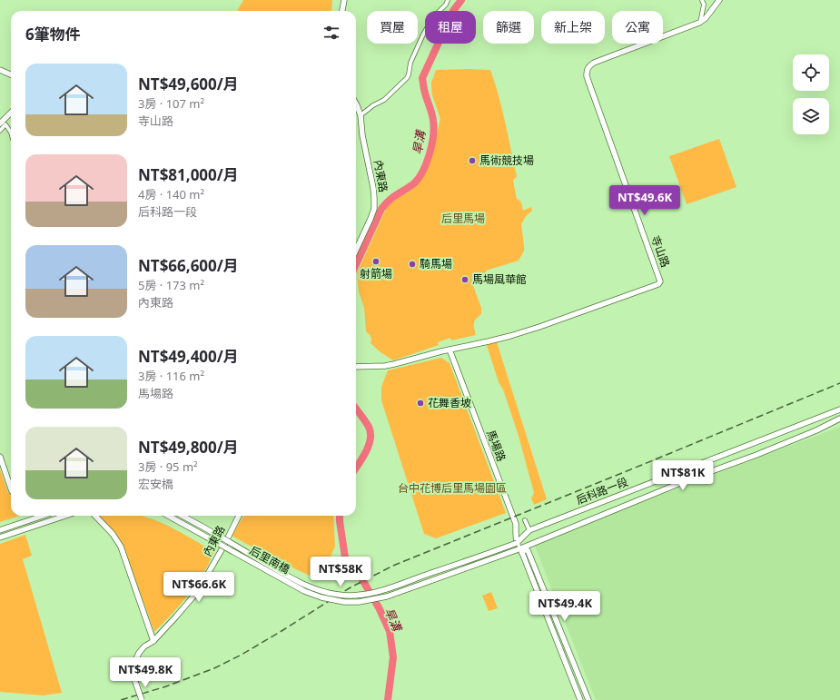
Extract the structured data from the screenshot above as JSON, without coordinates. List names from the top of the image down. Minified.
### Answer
{"streets":{"street":["內東路","寺山路","馬場路","后科路一段","后里南橋"]},"crossings":[["寺山路","馬場路"],["馬場路","后科路一段"],["馬場路","后里南橋"],["后科路一段","后里南橋"]],"water":["旱溝"],"parks":["后里馬場","台中花博后里馬場園區"],"places":["馬術競技場","射箭場","騎馬場","馬場風華館","花舞香坡"],"page":{"chip":["買屋","租屋","篩選","新上架","公寓"],"heading":"6筆物件","list":[{"name":"NT$49,600/月","note":"3房 · 107 m² · 寺山路"},{"name":"NT$81,000/月","note":"4房 · 140 m² · 后科路一段"},{"name":"NT$66,600/月","note":"5房 · 173 m² · 內東路"},{"name":"NT$49,400/月","note":"3房 · 116 m² · 馬場路"},{"name":"NT$49,800/月","note":"3房 · 95 m² · 宏安橋"}],"price":["NT$49.6K","NT$81K","NT$58K","NT$66.6K","NT$49.4K","NT$49.8K"]}}
